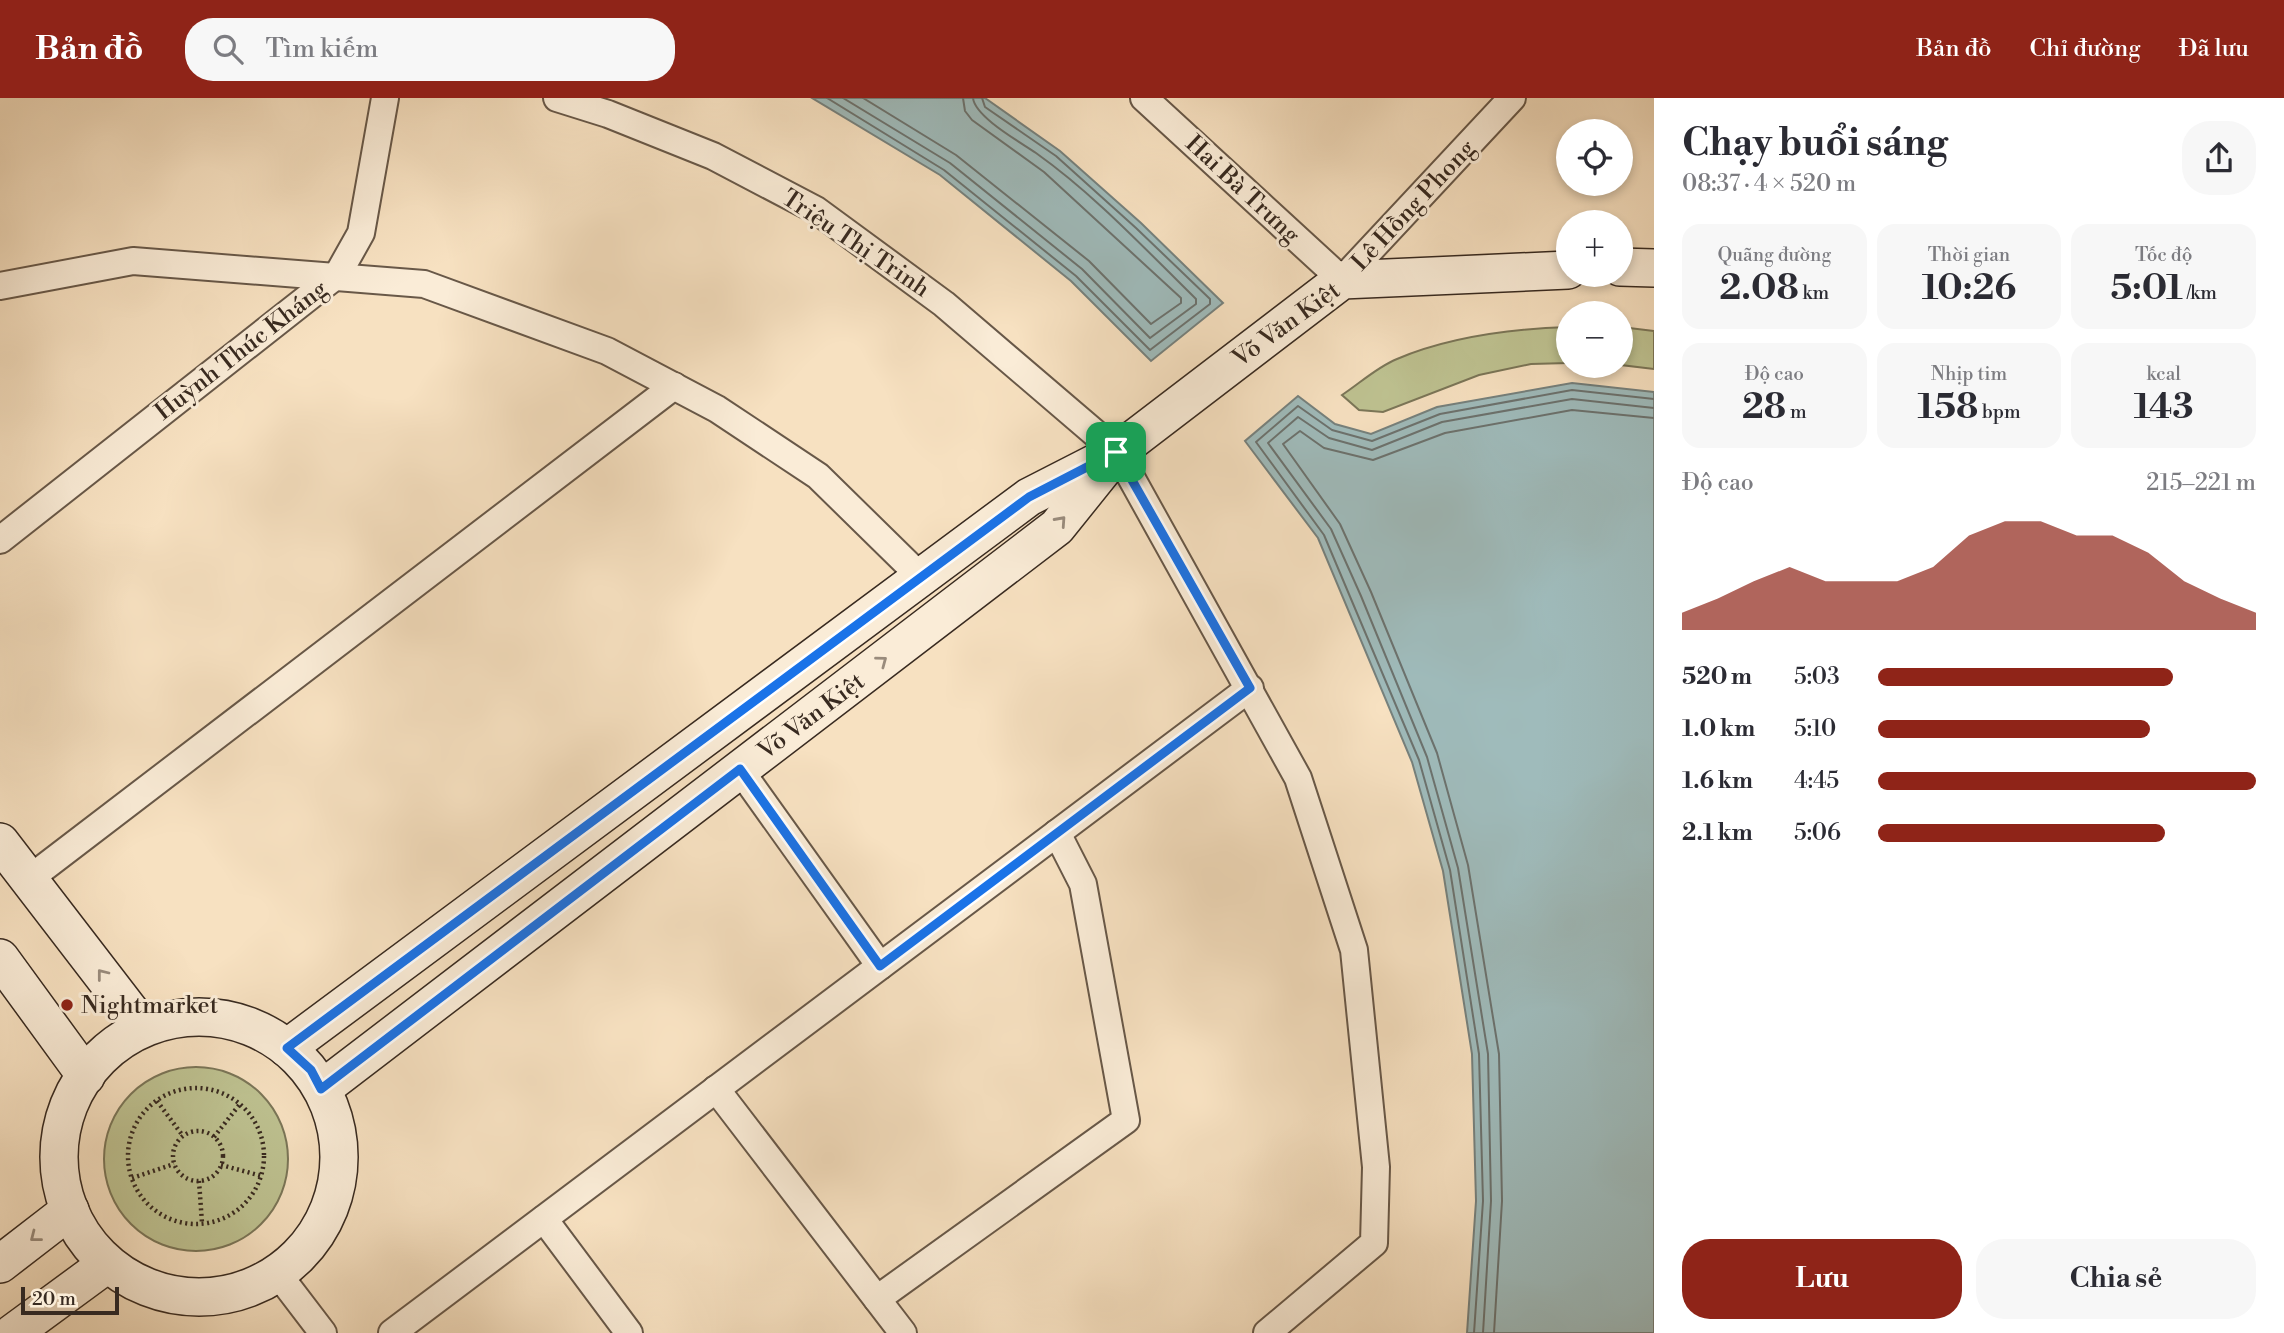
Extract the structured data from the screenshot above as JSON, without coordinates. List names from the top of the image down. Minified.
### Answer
{"streets":{"street":["Hai Bà Trưng","Lê Hồng Phong","Triệu Thị Trinh","Võ Văn Kiệt","Huỳnh Thúc Kháng"]},"crossings":[["Hai Bà Trưng","Lê Hồng Phong"],["Hai Bà Trưng","Võ Văn Kiệt"],["Lê Hồng Phong","Võ Văn Kiệt"],["Triệu Thị Trinh","Võ Văn Kiệt"]],"places":["Nightmarket"],"scale_bar":"20 m","page":{"header":"Bản đồ","search":"Tìm kiếm","nav":["Bản đồ","Chỉ đường","Đã lưu"],"heading":["Chạy buổi sáng","08:37 · 4 × 520 m"],"map_buttons":["+","−"],"stats":[["Quãng đường","2.08 km"],["Thời gian","10:26"],["Tốc độ","5:01 /km"],["Độ cao","28 m"],["Nhịp tim","158 bpm"],["kcal","143"]],"chart":["Độ cao","215–221 m"],"list":[{"name":"520 m","note":"5:03"},{"name":"1.0 km","note":"5:10"},{"name":"1.6 km","note":"4:45"},{"name":"2.1 km","note":"5:06"}],"buttons":["Lưu","Chia sẻ"],"scale":"20 m"}}
